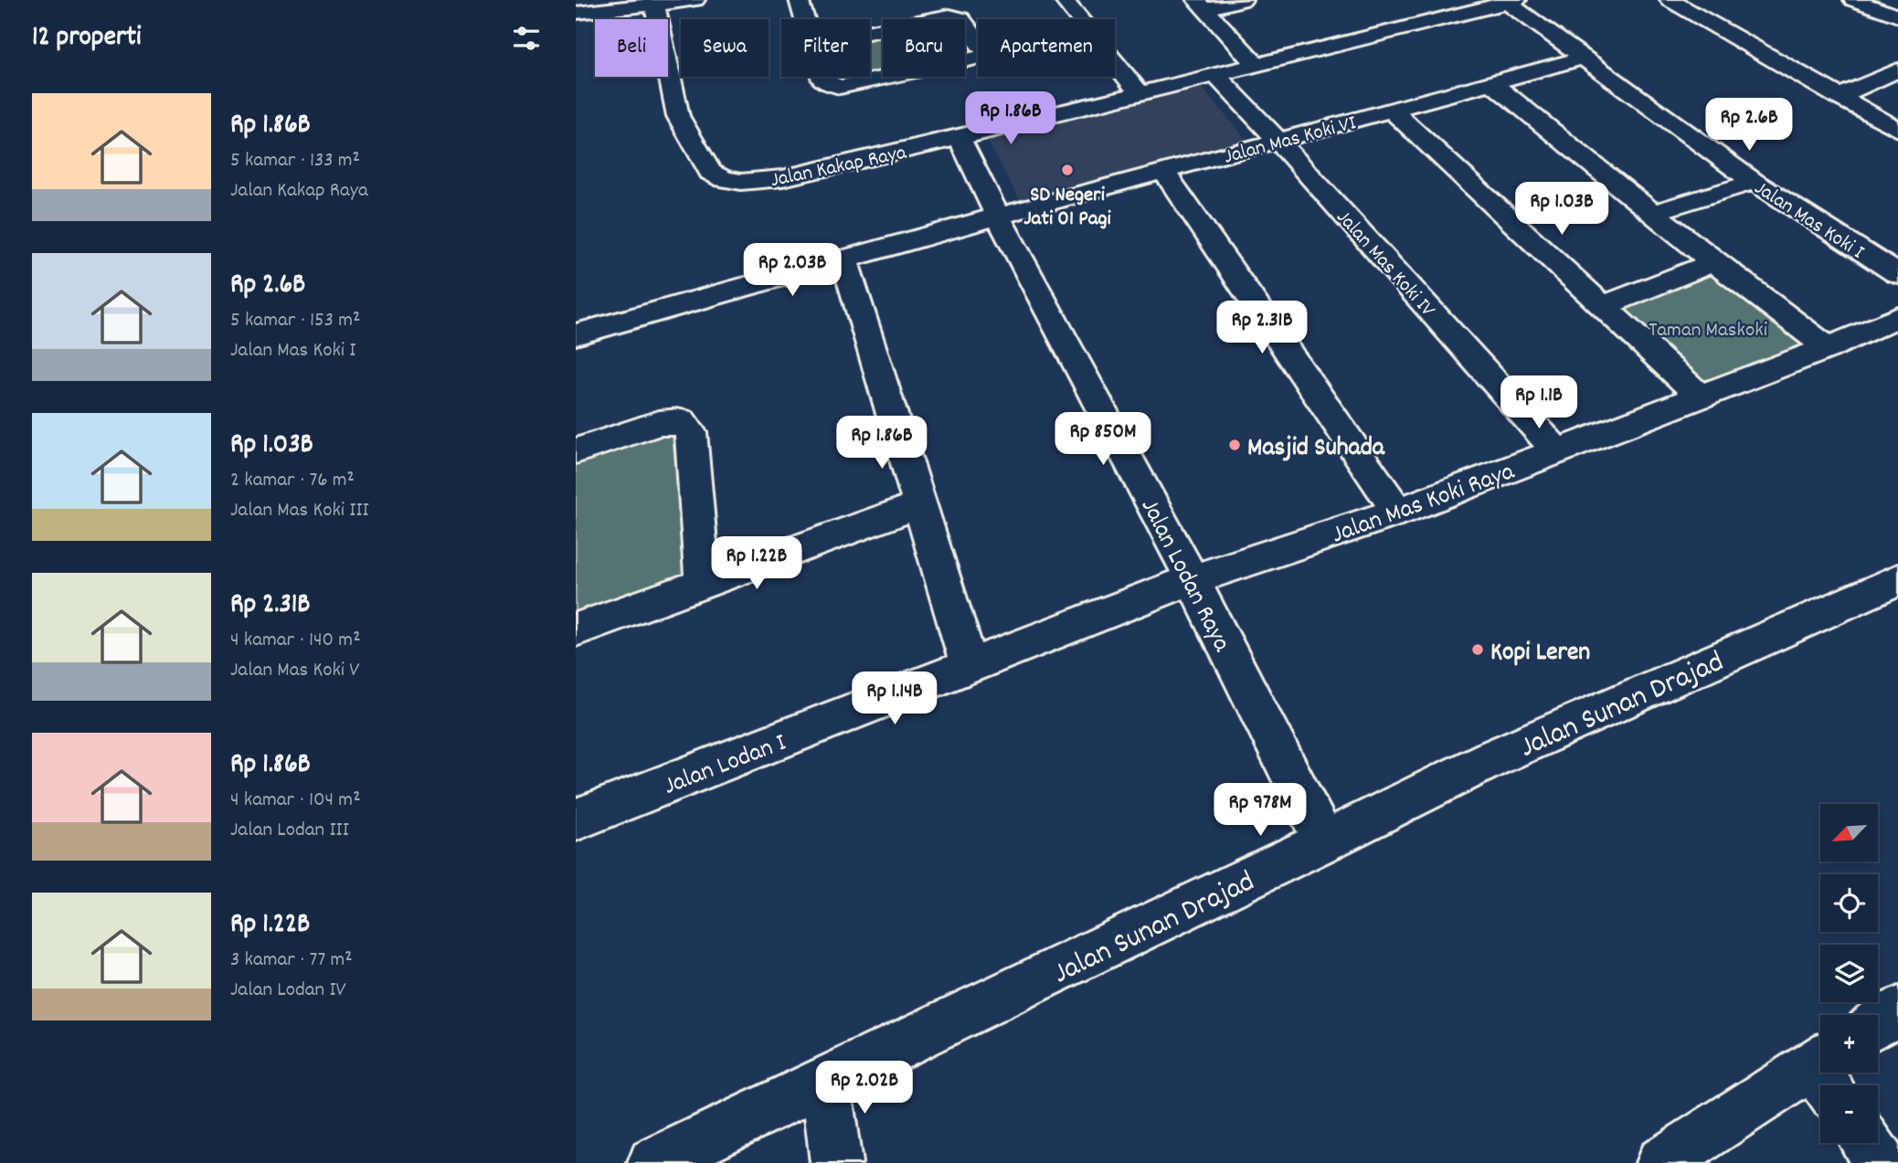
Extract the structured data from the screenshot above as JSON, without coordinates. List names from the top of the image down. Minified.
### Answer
{"streets":{"street":["Jalan Mas Koki VI","Jalan Kakap Raya","Jalan Mas Koki I","Jalan Mas Koki IV","Jalan Mas Koki Raya","Jalan Lodan Raya","Jalan Sunan Drajad","Jalan Lodan I"]},"crossings":[["Jalan Mas Koki VI","Jalan Mas Koki I"],["Jalan Mas Koki VI","Jalan Mas Koki IV"],["Jalan Mas Koki VI","Jalan Lodan Raya"],["Jalan Kakap Raya","Jalan Mas Koki I"],["Jalan Kakap Raya","Jalan Mas Koki IV"],["Jalan Kakap Raya","Jalan Lodan Raya"],["Jalan Mas Koki IV","Jalan Mas Koki Raya"],["Jalan Mas Koki Raya","Jalan Lodan Raya"],["Jalan Mas Koki Raya","Jalan Lodan I"],["Jalan Lodan Raya","Jalan Sunan Drajad"],["Jalan Lodan Raya","Jalan Lodan I"]],"parks":["Taman Maskoki"],"places":["SD Negeri Jati 01 Pagi","Masjid Suhada","Kopi Leren"],"north":"bottom left","page":{"heading":"12 properti","chip":["Beli","Sewa","Filter","Baru","Apartemen"],"list":[{"name":"Rp 1.86B","note":"5 kamar · 133 m² · Jalan Kakap Raya"},{"name":"Rp 2.6B","note":"5 kamar · 153 m² · Jalan Mas Koki I"},{"name":"Rp 1.03B","note":"2 kamar · 76 m² · Jalan Mas Koki III"},{"name":"Rp 2.31B","note":"4 kamar · 140 m² · Jalan Mas Koki V"},{"name":"Rp 1.86B","note":"4 kamar · 104 m² · Jalan Lodan III"},{"name":"Rp 1.22B","note":"3 kamar · 77 m² · Jalan Lodan IV"}],"price":["Rp 1.86B","Rp 2.6B","Rp 1.03B","Rp 2.03B","Rp 2.31B","Rp 1.1B","Rp 850M","Rp 1.86B","Rp 1.22B","Rp 1.14B","Rp 978M","Rp 2.02B"],"map_buttons":["+","−"]}}
